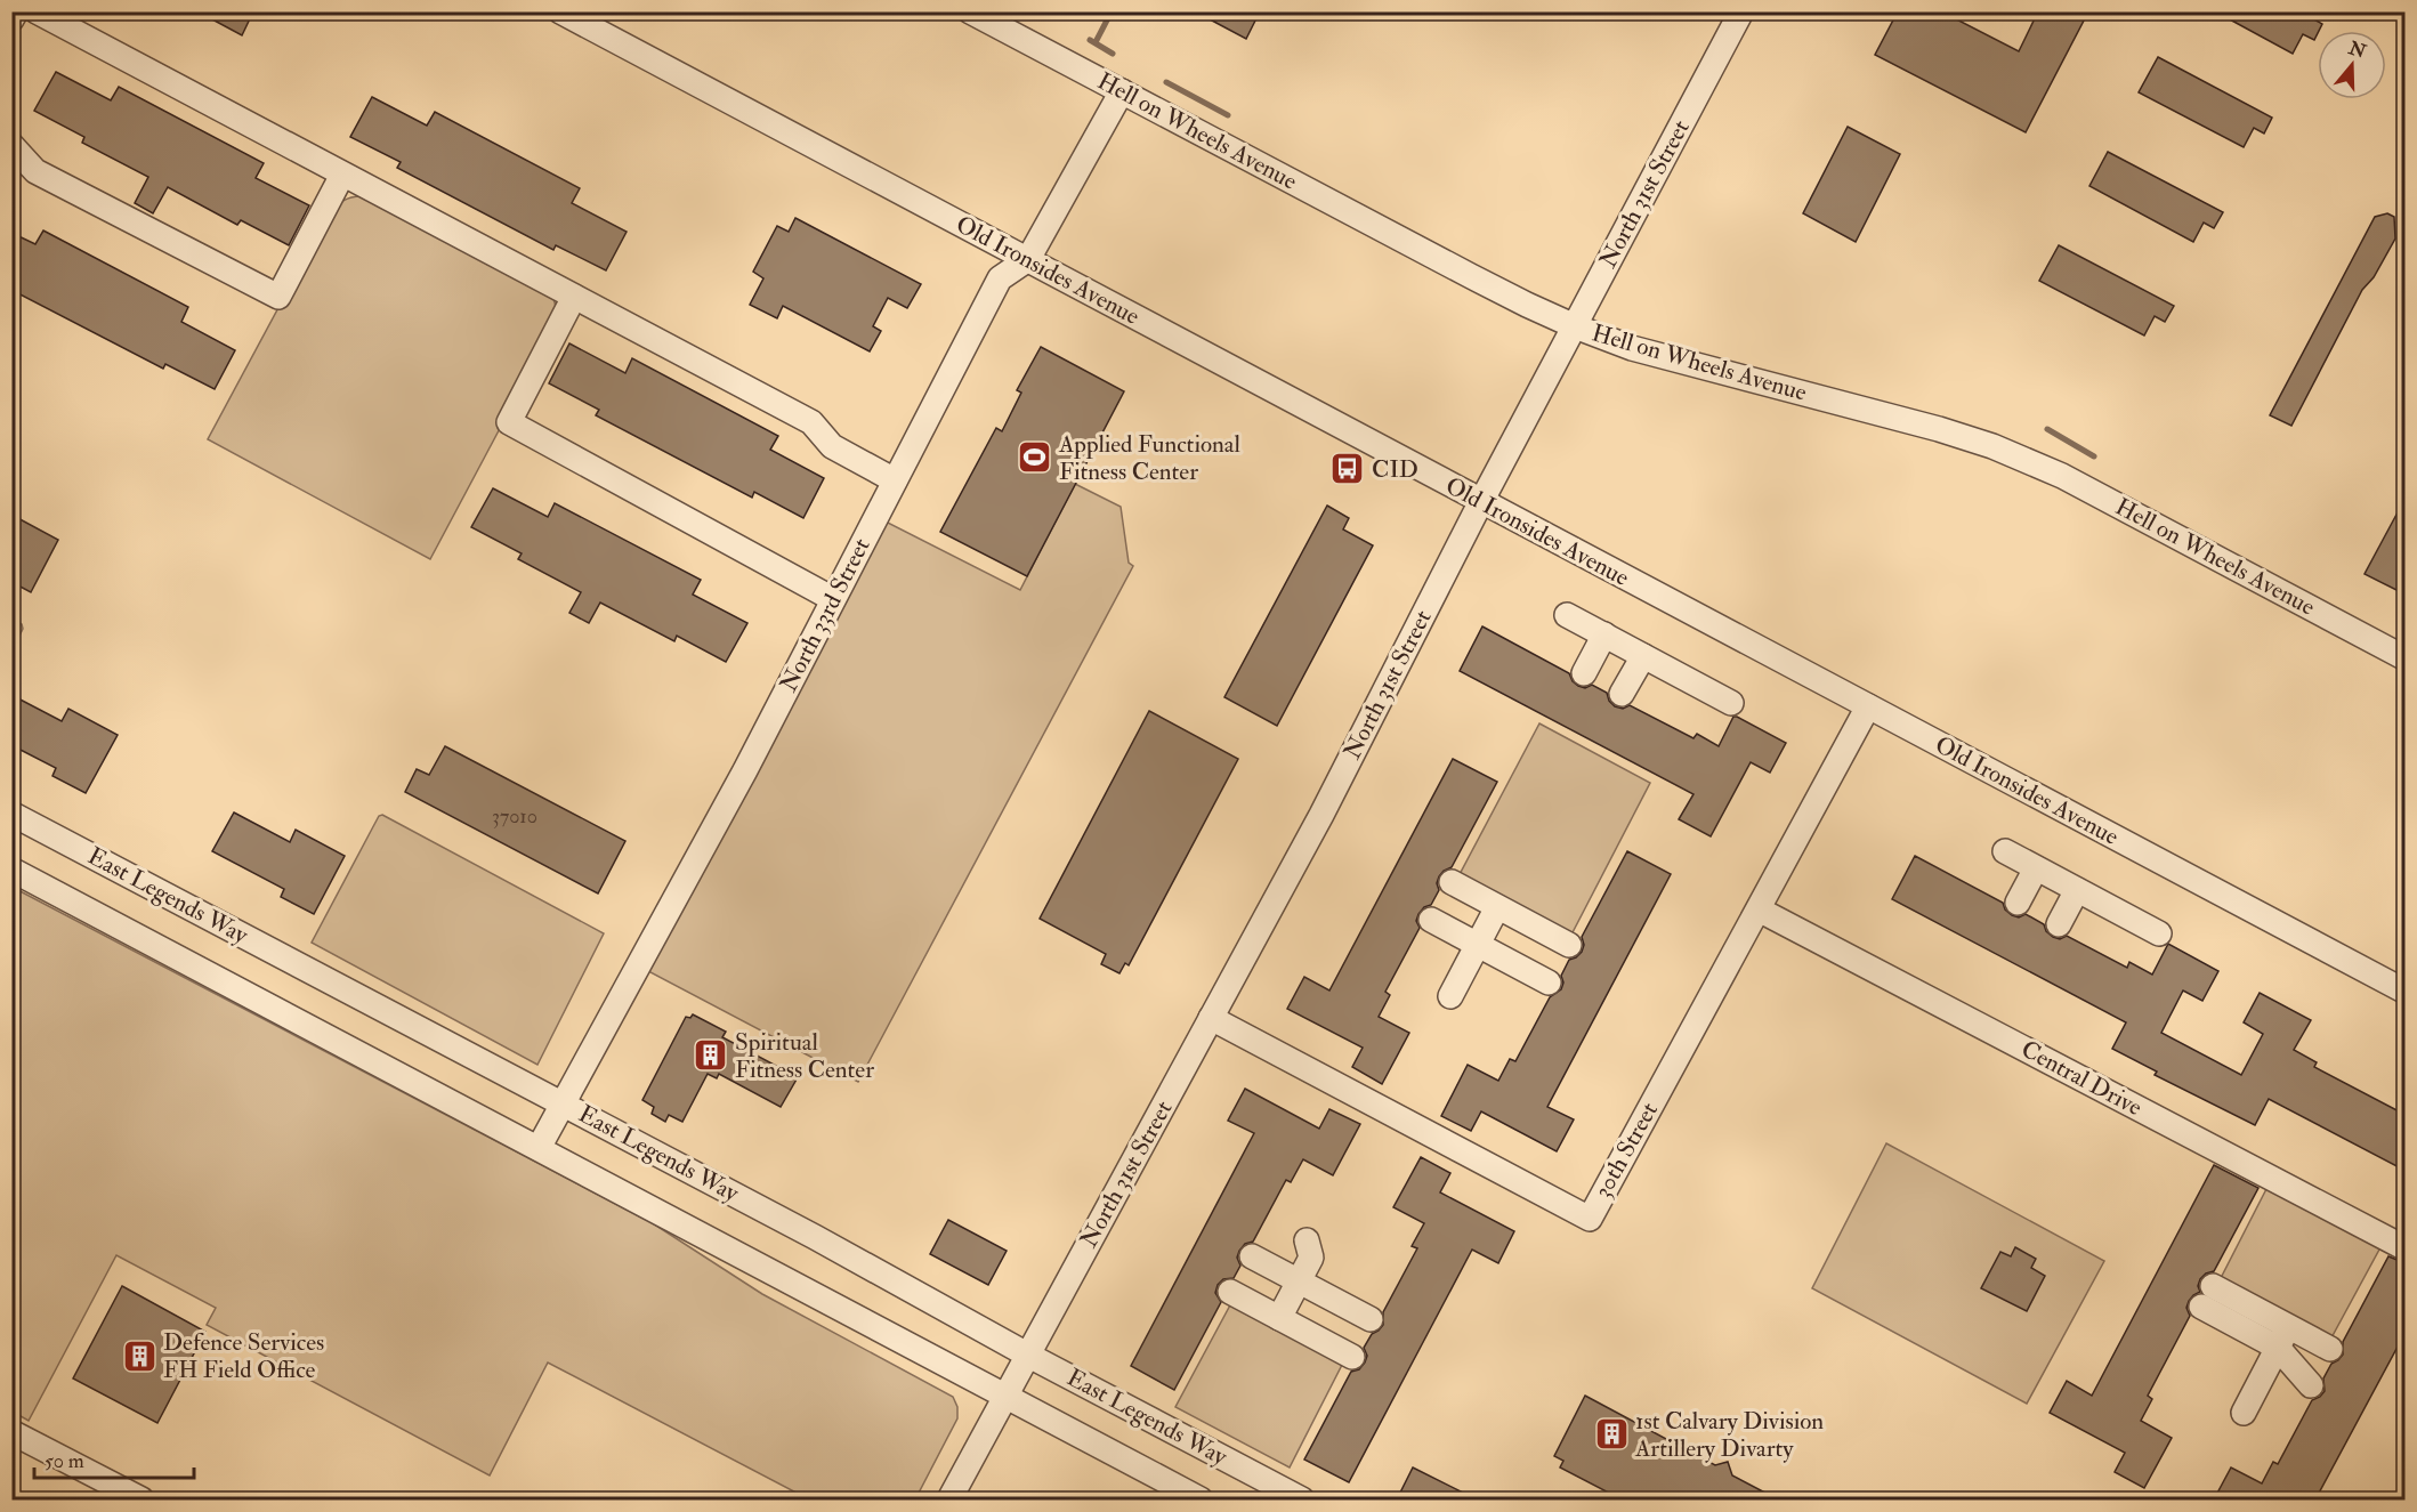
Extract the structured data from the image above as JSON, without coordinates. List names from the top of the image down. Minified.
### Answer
{"streets":{"street":["Hell on Wheels Avenue","North 31st Street","Old Ironsides Avenue","North 33rd Street","East Legends Way","Central Drive","30th Street"]},"crossings":[["Hell on Wheels Avenue","North 31st Street"],["Hell on Wheels Avenue","North 33rd Street"],["North 31st Street","Old Ironsides Avenue"],["North 31st Street","East Legends Way"],["North 31st Street","30th Street"],["Old Ironsides Avenue","North 33rd Street"],["Old Ironsides Avenue","30th Street"],["North 33rd Street","East Legends Way"],["Central Drive","30th Street"]],"places":{"sports":["Applied Functional Fitness Center"],"bus stop":["CID"],"building":["Spiritual Fitness Center","Defence Services FH Field Office","1st Calvary Division Artillery Divarty"]},"house_numbers":["37010"],"scale_bar":"50 m","north":"top"}
